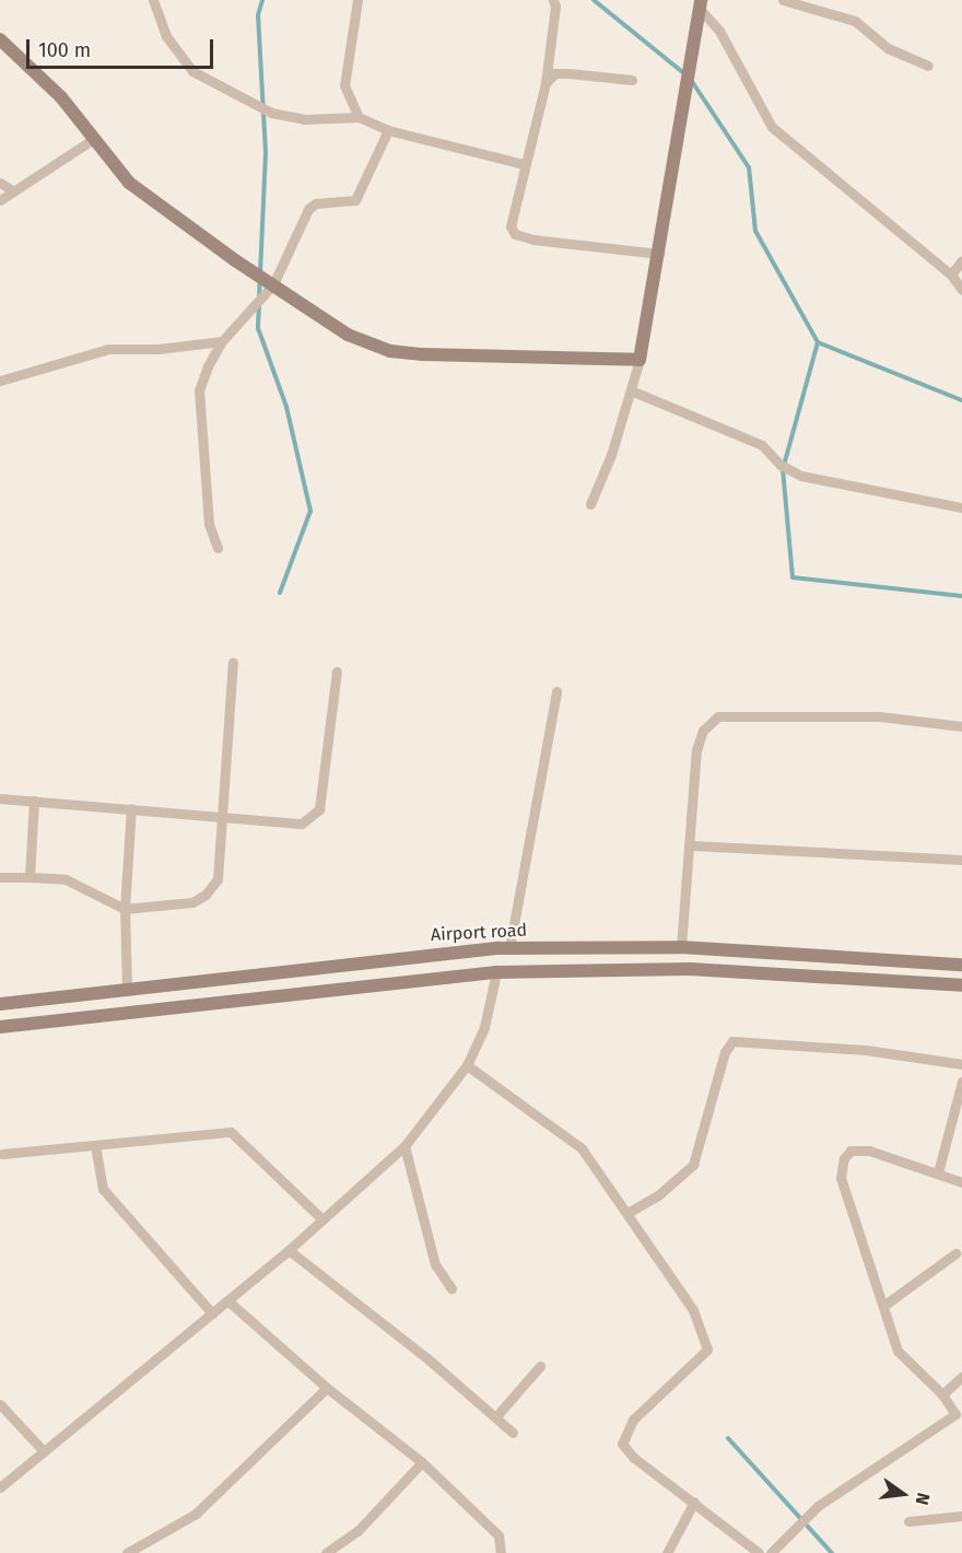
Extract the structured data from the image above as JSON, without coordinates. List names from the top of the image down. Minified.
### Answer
{"streets":{"main road":["Airport road"]},"scale_bar":"100 m","north":"right"}
